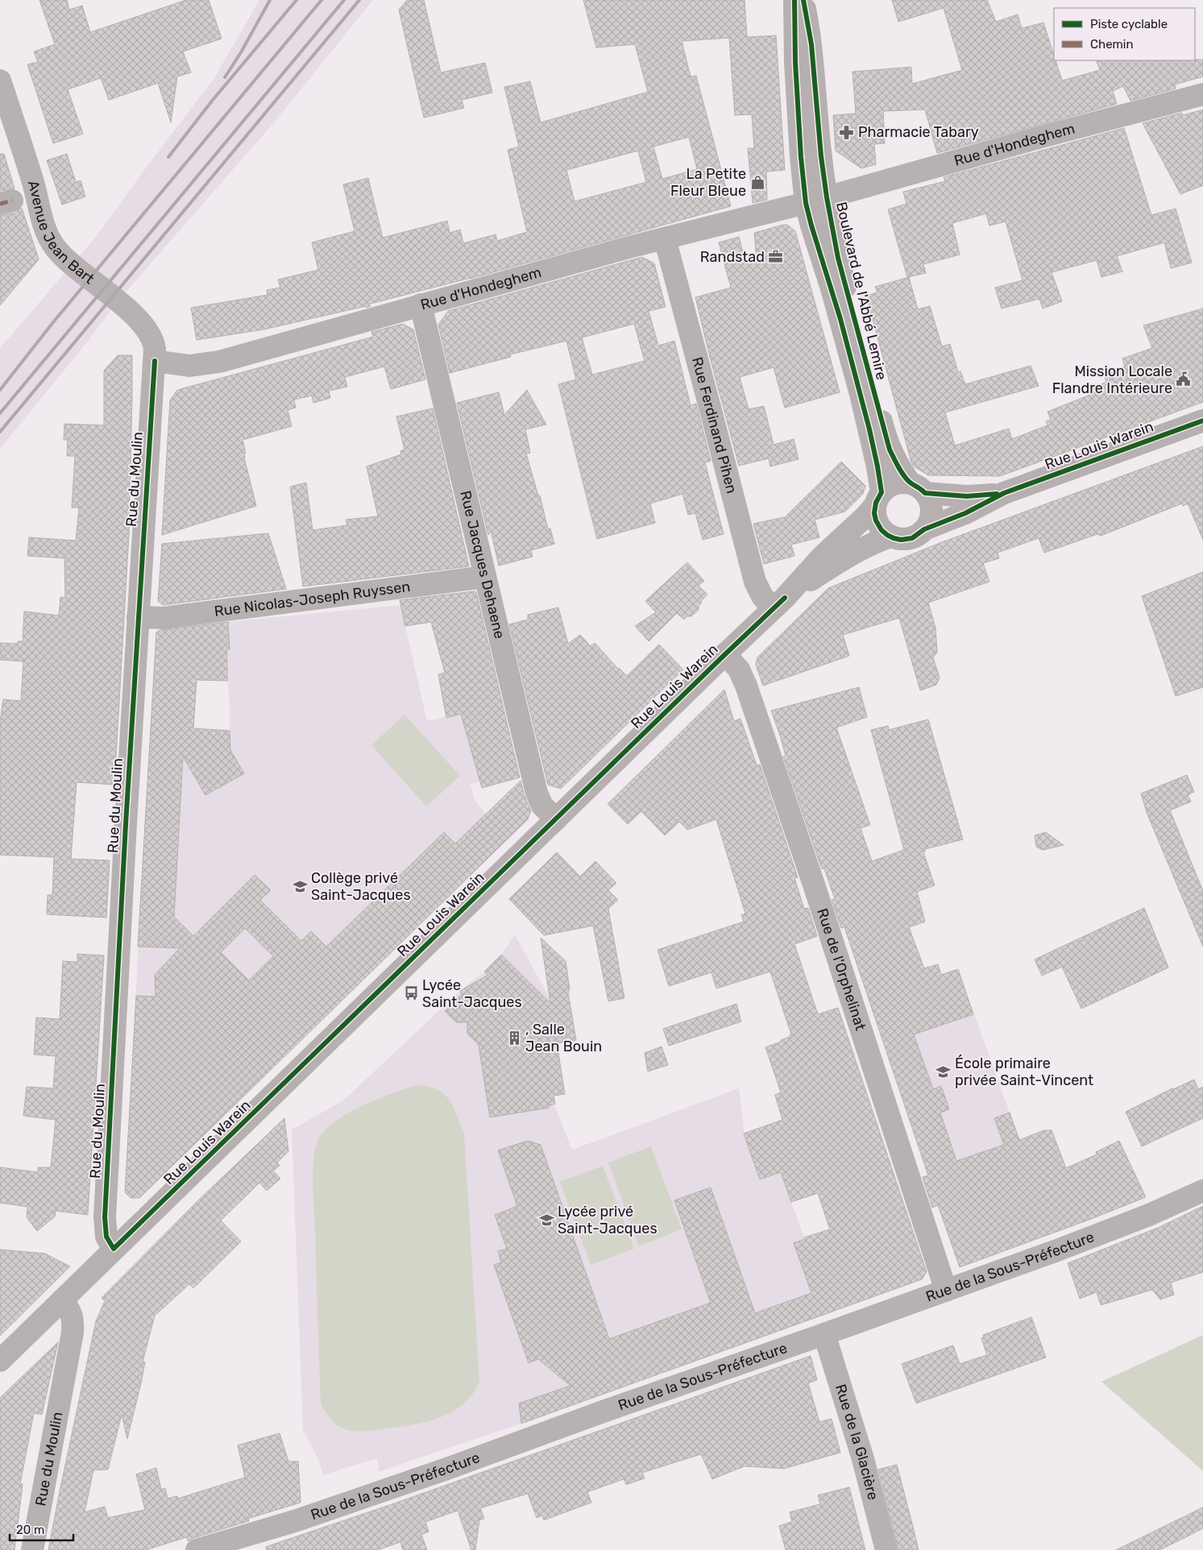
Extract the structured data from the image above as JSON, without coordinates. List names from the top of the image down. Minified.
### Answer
{"streets":{"main road":["Boulevard de l'Abbé Lemire","Rue Louis Warein"],"street":["Rue d'Hondeghem","Avenue Jean Bart","Rue Ferdinand Pihen","Rue du Moulin","Rue Jacques Dehaene","Rue Nicolas-Joseph Ruyssen","Rue de l'Orphelinat","Rue de la Sous-Préfecture","Rue de la Glacière"]},"crossings":[["Rue d'Hondeghem","Avenue Jean Bart"],["Rue d'Hondeghem","Boulevard de l'Abbé Lemire"],["Rue d'Hondeghem","Rue Ferdinand Pihen"],["Rue d'Hondeghem","Rue du Moulin"],["Rue d'Hondeghem","Rue Jacques Dehaene"],["Avenue Jean Bart","Rue du Moulin"],["Boulevard de l'Abbé Lemire","Rue Louis Warein"],["Rue Ferdinand Pihen","Rue Louis Warein"],["Rue Louis Warein","Rue du Moulin"],["Rue Louis Warein","Rue Jacques Dehaene"],["Rue Louis Warein","Rue de l'Orphelinat"],["Rue du Moulin","Rue Nicolas-Joseph Ruyssen"],["Rue Jacques Dehaene","Rue Nicolas-Joseph Ruyssen"],["Rue de l'Orphelinat","Rue de la Sous-Préfecture"],["Rue de la Sous-Préfecture","Rue de la Glacière"]],"places":{"pharmacy":["Pharmacie Tabary"],"shop":["La Petite Fleur Bleue"],"office":["Randstad"],"public building":["Mission Locale Flandre Intérieure"],"school or university":["Collège privé Saint-Jacques","École primaire privée Saint-Vincent","Lycée privé Saint-Jacques"],"bus stop":["Lycée Saint-Jacques"],"building":[", Salle Jean Bouin"]},"legend":["Piste cyclable","Chemin"],"scale_bar":"20 m"}
